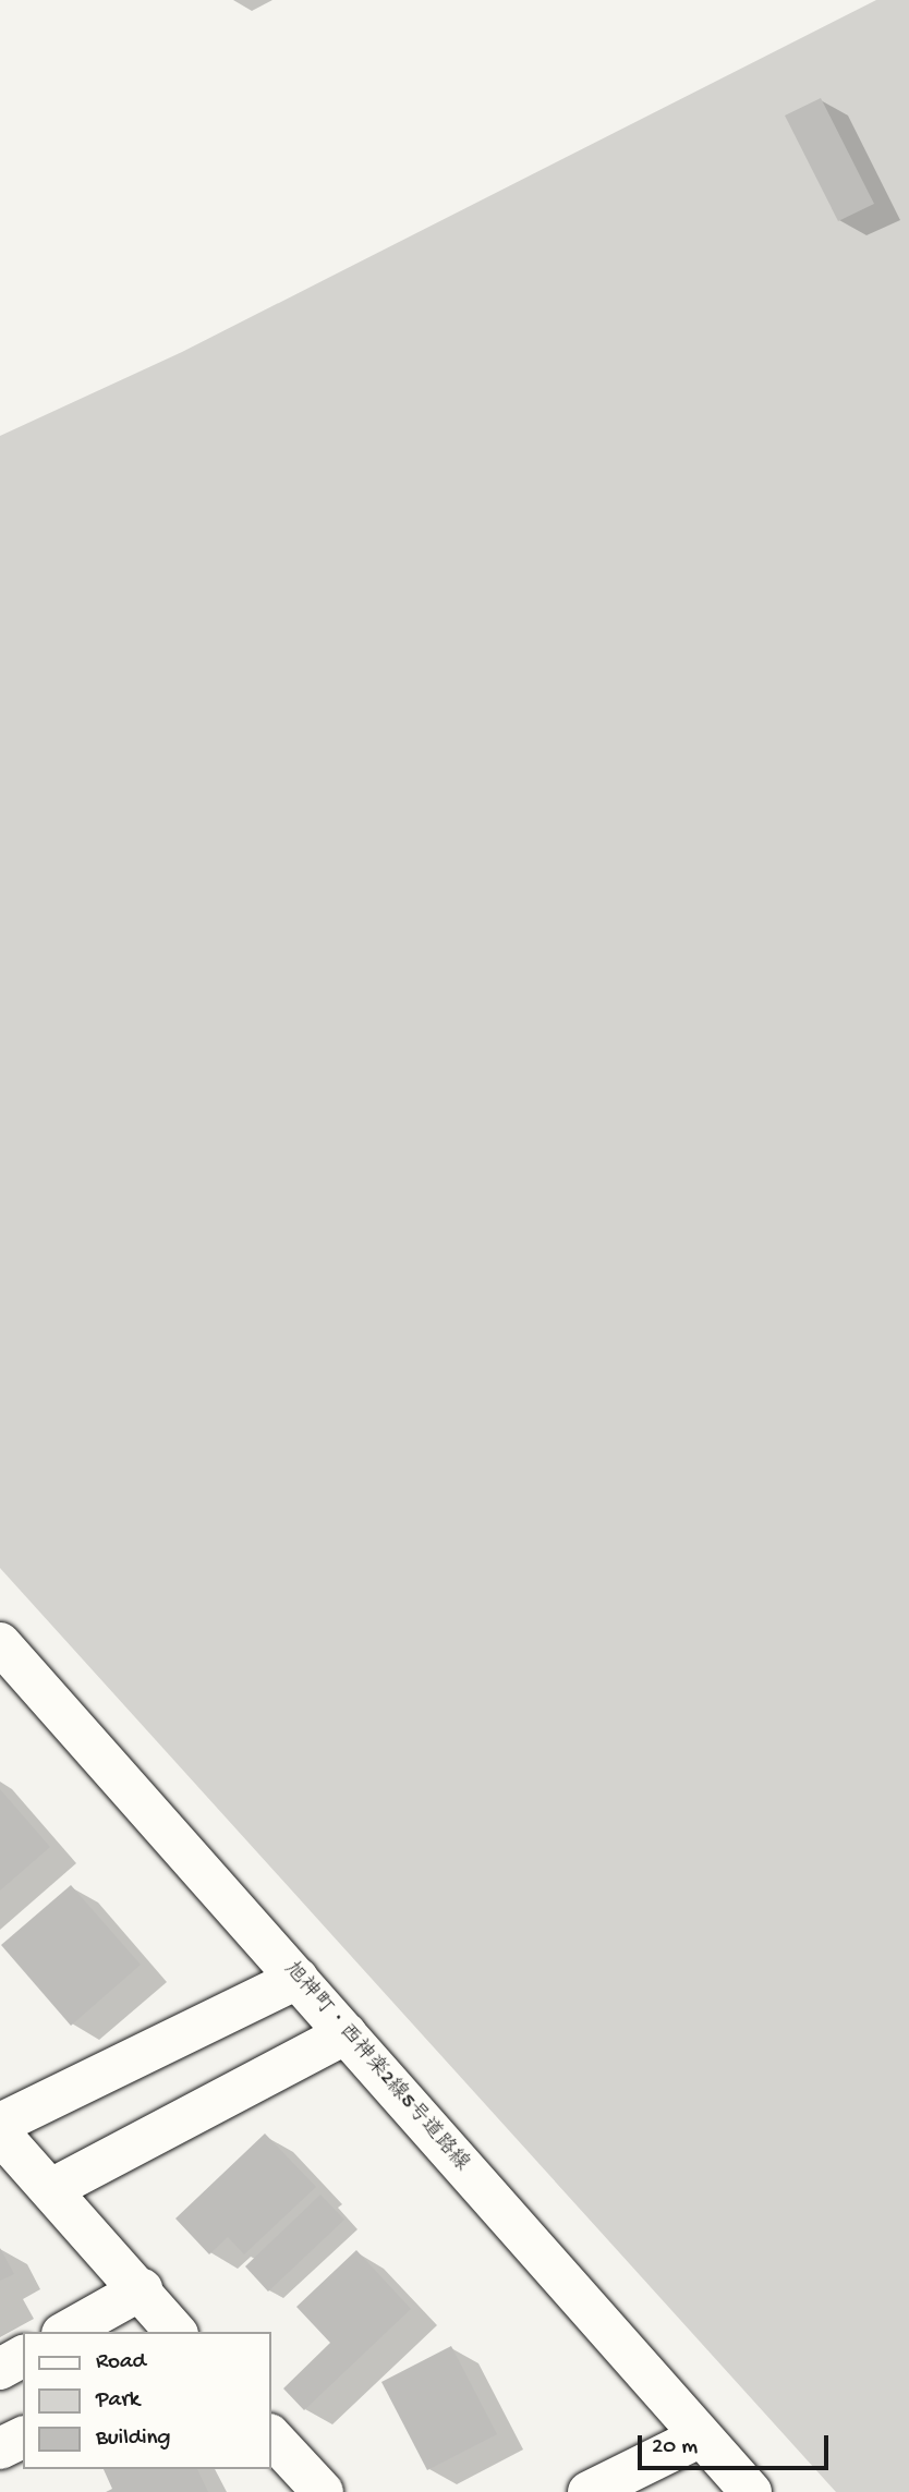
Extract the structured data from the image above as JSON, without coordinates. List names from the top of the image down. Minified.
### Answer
{"streets":{"street":["旭神町・西神楽2線5号道路線"]},"legend":["Road","Park","Building"],"scale_bar":"20 m"}
